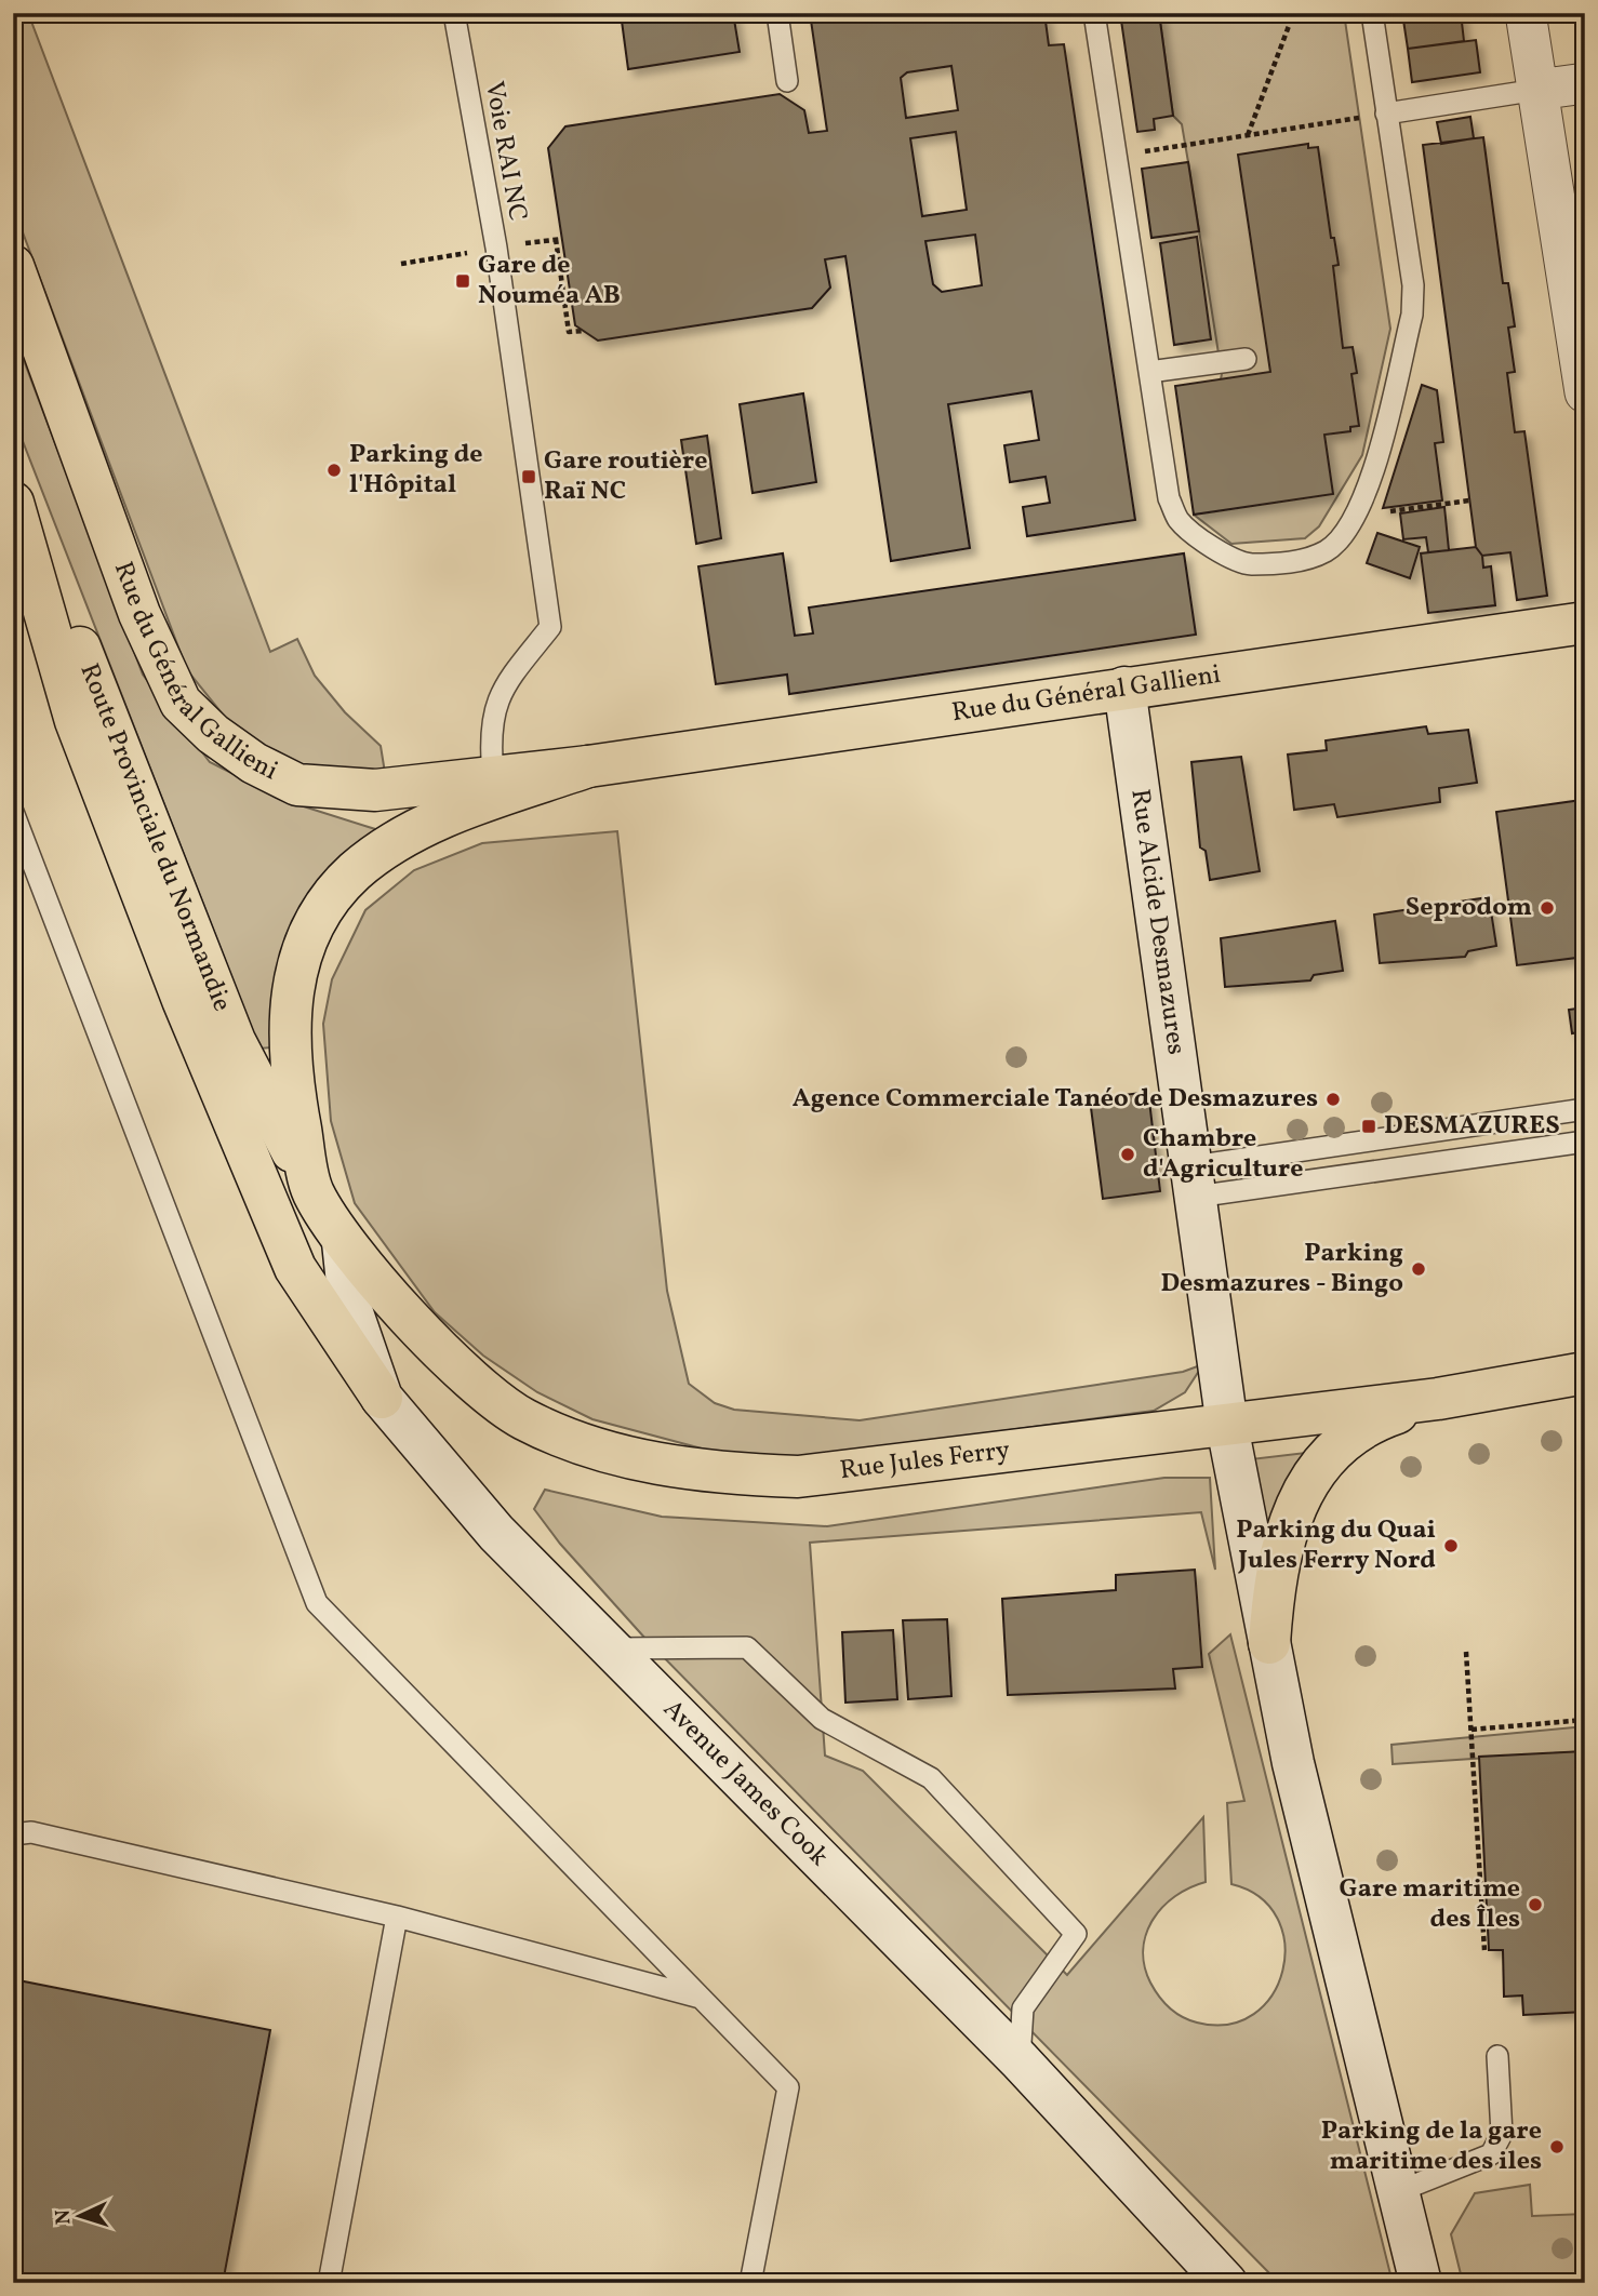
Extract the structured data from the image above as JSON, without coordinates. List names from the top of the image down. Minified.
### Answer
{"streets":{"main road":["Rue du Général Gallieni","Route Provinciale du Normandie","Rue Alcide Desmazures","Rue Jules Ferry","Avenue James Cook"],"lane":["Voie RAI NC"]},"crossings":[["Voie RAI NC","Rue du Général Gallieni"],["Rue du Général Gallieni","Route Provinciale du Normandie"],["Rue du Général Gallieni","Rue Alcide Desmazures"],["Rue du Général Gallieni","Rue Jules Ferry"],["Rue du Général Gallieni","Avenue James Cook"],["Rue Alcide Desmazures","Rue Jules Ferry"],["Rue Jules Ferry","Avenue James Cook"]],"places":{"transit":["Gare de Nouméa AB","Gare routière Raï NC","DESMAZURES"],"other":["Parking de l'Hôpital","Seprodom","Agence Commerciale Tanéo de Desmazures","Chambre d'Agriculture","Parking Desmazures - Bingo","Parking du Quai Jules Ferry Nord","Gare maritime des Îles","Parking de la gare maritime des iles"]},"north":"left"}
